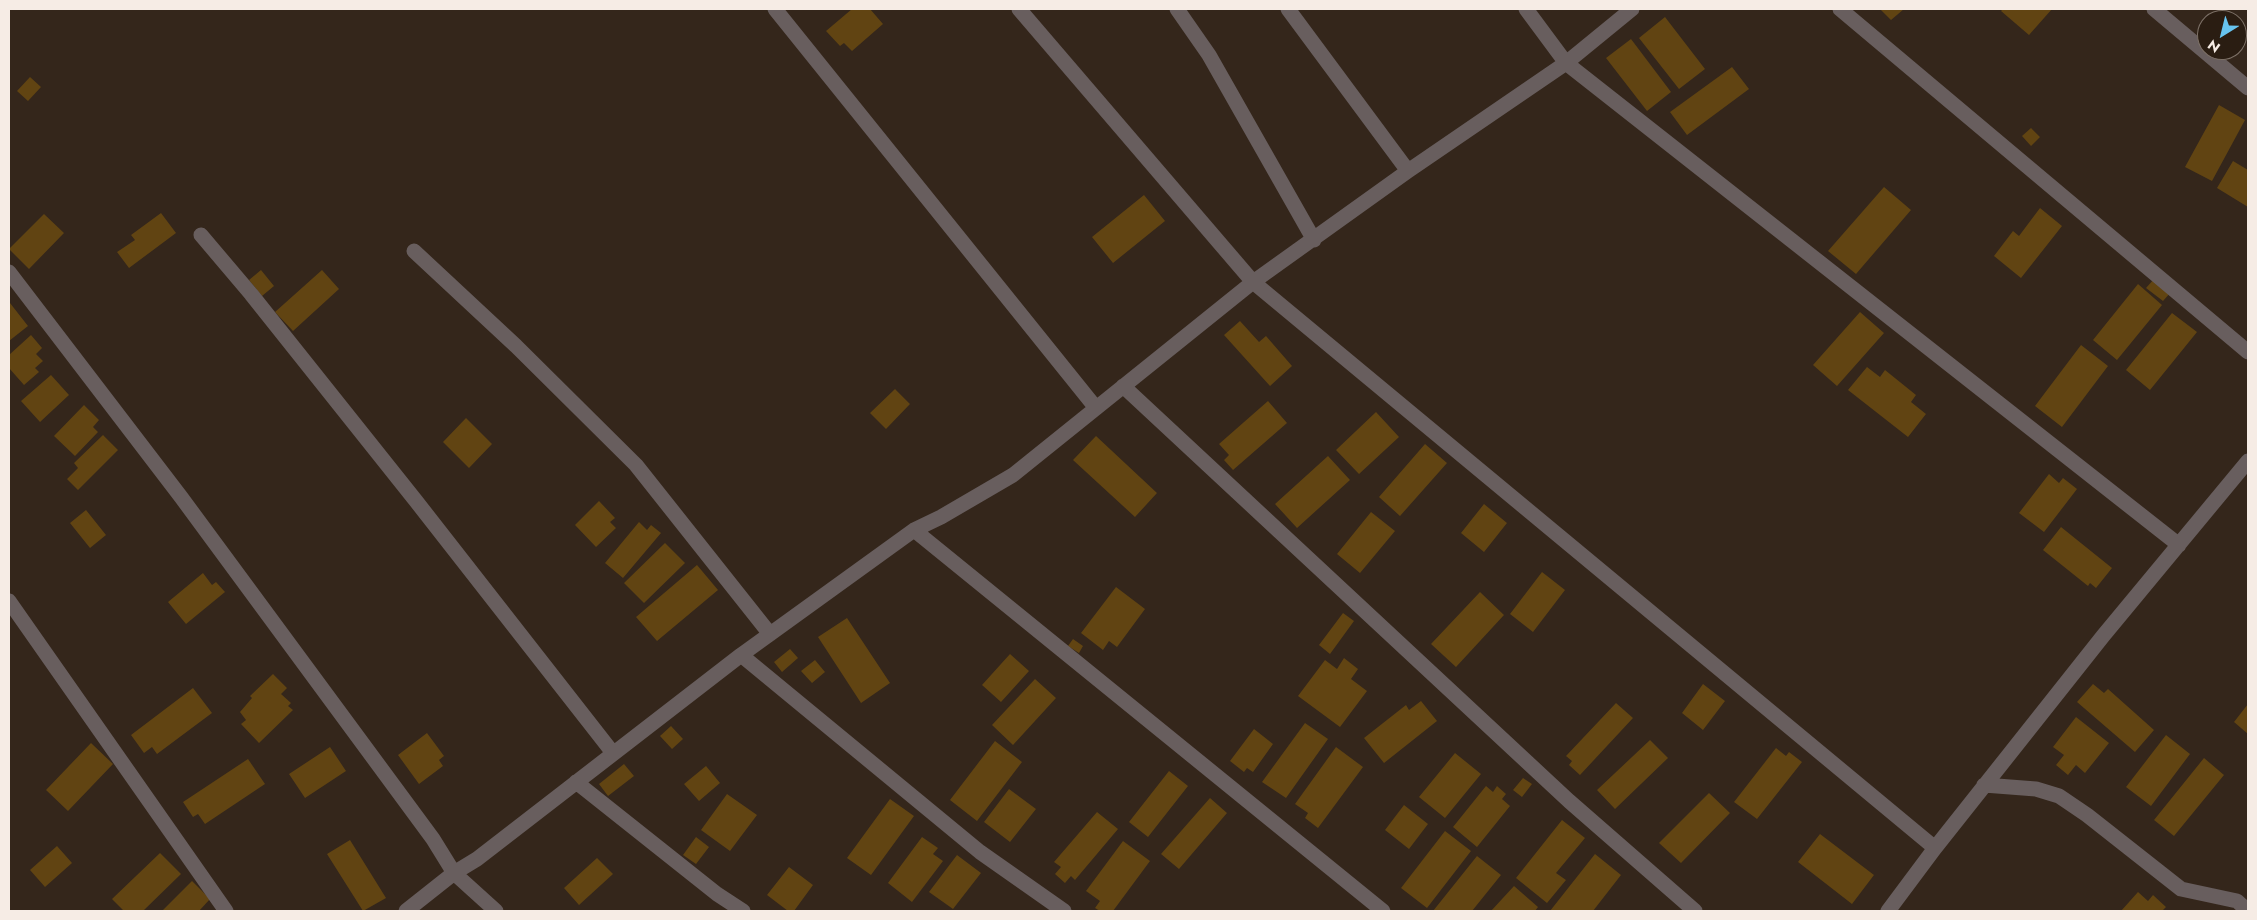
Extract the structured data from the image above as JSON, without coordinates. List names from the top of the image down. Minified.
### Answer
{"north":"bottom left"}
